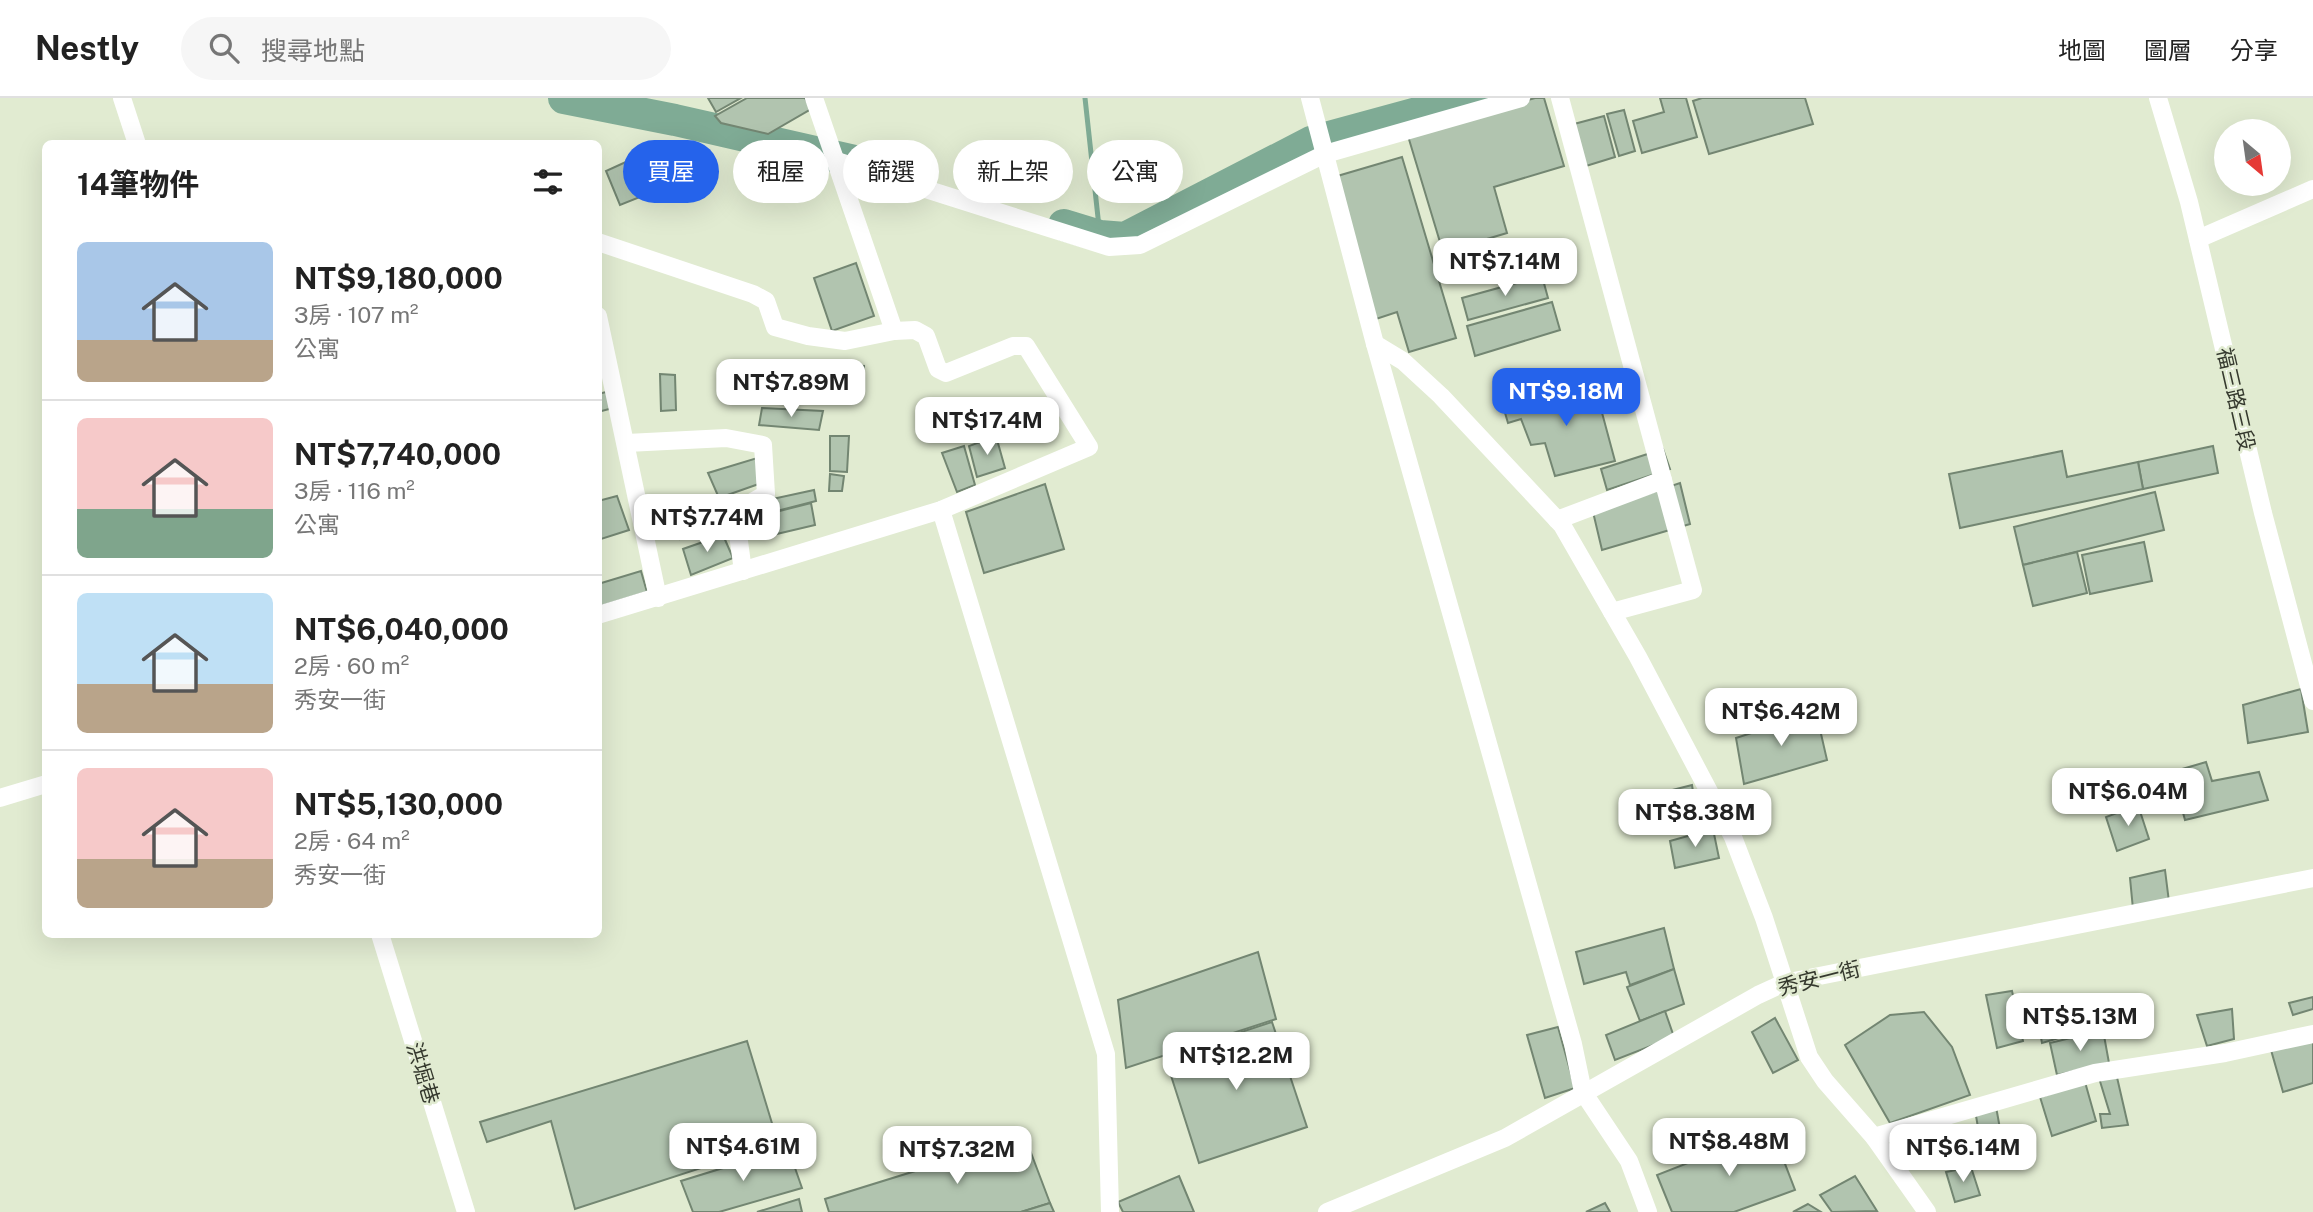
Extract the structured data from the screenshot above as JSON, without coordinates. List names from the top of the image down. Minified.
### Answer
{"streets":{"street":["福三路三段","秀安一街","洪堀巷"]},"north":"bottom right","page":{"header":"Nestly","search":"搜尋地點","nav":["地圖","圖層","分享"],"chip":["買屋","租屋","篩選","新上架","公寓"],"heading":"14筆物件","list":[{"name":"NT$9,180,000","note":"3房 · 107 m² · 公寓"},{"name":"NT$7,740,000","note":"3房 · 116 m² · 公寓"},{"name":"NT$6,040,000","note":"2房 · 60 m² · 秀安一街"},{"name":"NT$5,130,000","note":"2房 · 64 m² · 秀安一街"}],"price":["NT$7.14M","NT$7.89M","NT$9.18M","NT$17.4M","NT$7.74M","NT$6.42M","NT$6.04M","NT$8.38M","NT$5.13M","NT$12.2M","NT$8.48M","NT$4.61M","NT$6.14M","NT$7.32M"]}}
